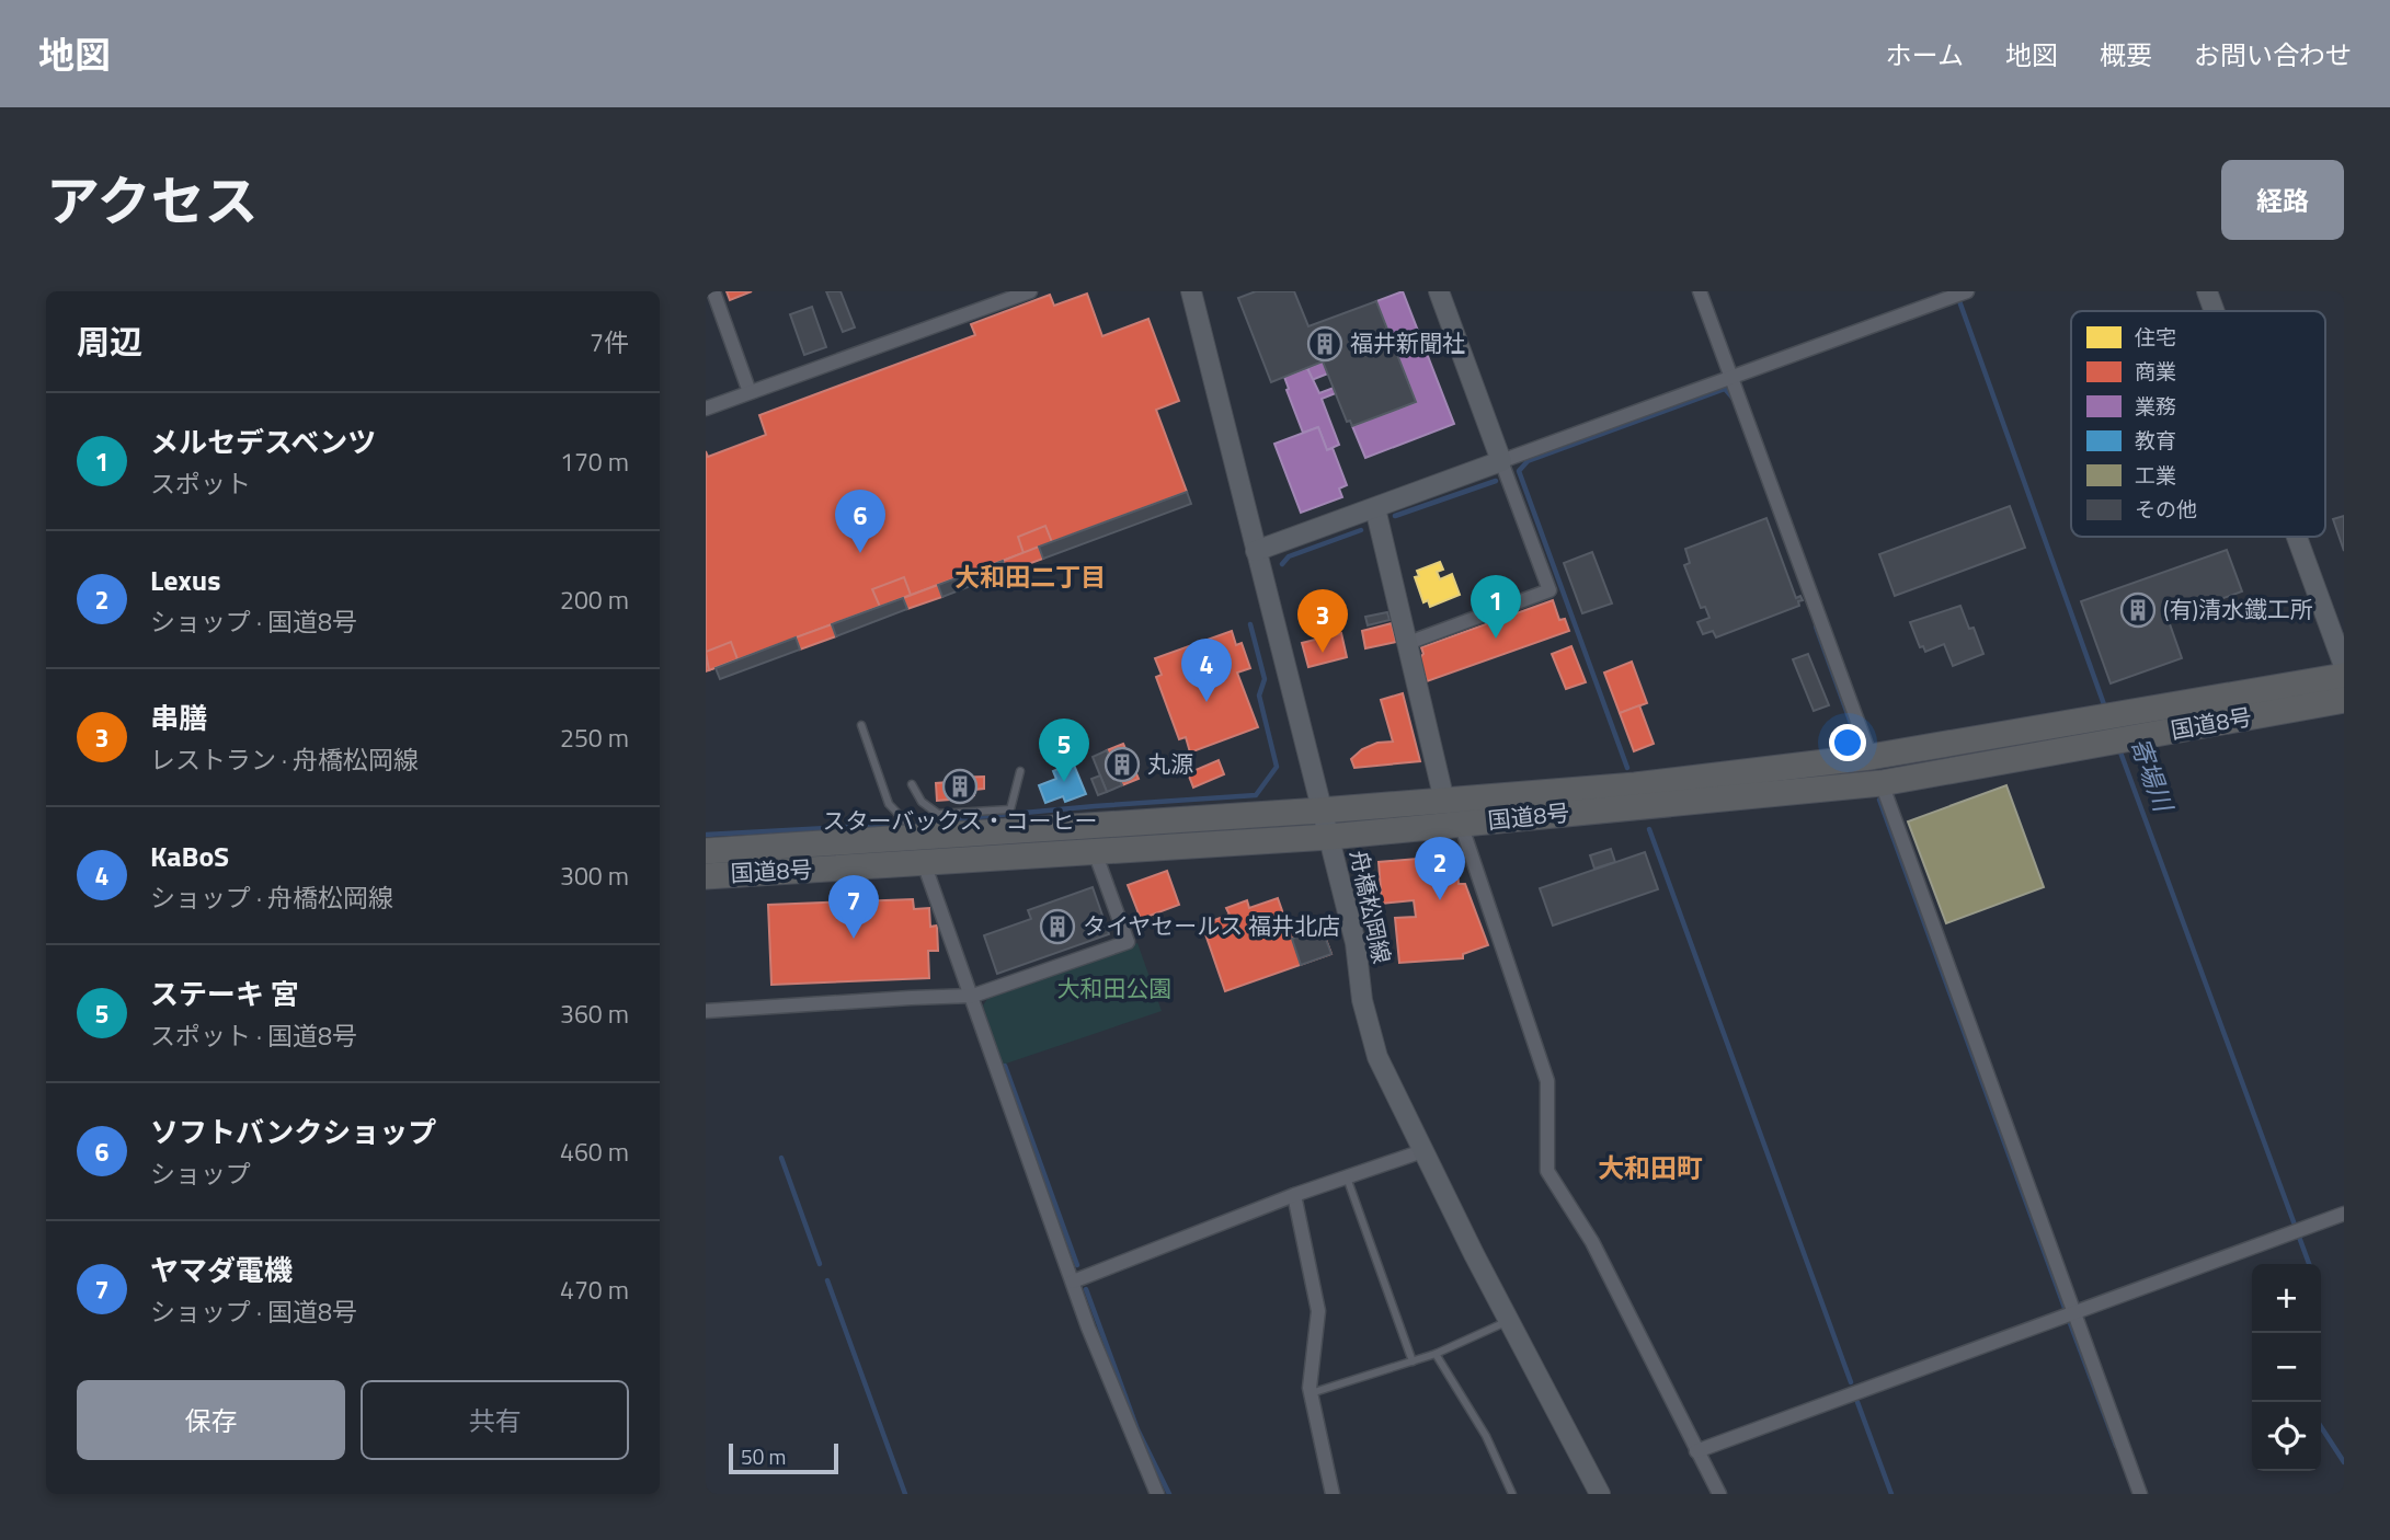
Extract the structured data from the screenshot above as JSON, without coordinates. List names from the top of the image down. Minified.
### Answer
{"streets":{"highway":["国道8号"],"main road":["舟橋松岡線"]},"crossings":[["国道8号","舟橋松岡線"]],"districts":["大和田二丁目","大和田町"],"water":["寄場川"],"parks":["大和田公園"],"places":{"building":["福井新聞社","(有)清水鐵工所","丸源","スターバックス・コーヒー","タイヤセールス 福井北店"]},"legend":["住宅","商業","業務","教育","工業","その他"],"scale_bar":"50 m","page":{"header":"地図","nav":["ホーム","地図","概要","お問い合わせ"],"title":"アクセス","buttons":["経路",["保存","共有"]],"heading":["周辺","7件"],"list":[{"mark":"1","name":"メルセデスベンツ","note":"スポット","value":"170 m"},{"mark":"2","name":"Lexus","note":"ショップ · 国道8号","value":"200 m"},{"mark":"3","name":"串膳","note":"レストラン · 舟橋松岡線","value":"250 m"},{"mark":"4","name":"KaBoS","note":"ショップ · 舟橋松岡線","value":"300 m"},{"mark":"5","name":"ステーキ 宮","note":"スポット · 国道8号","value":"360 m"},{"mark":"6","name":"ソフトバンクショップ","note":"ショップ","value":"460 m"},{"mark":"7","name":"ヤマダ電機","note":"ショップ · 国道8号","value":"470 m"}],"pins":["6","1","3","4","5","2","7"],"map_buttons":["+","−"],"scale":"50 m"}}
